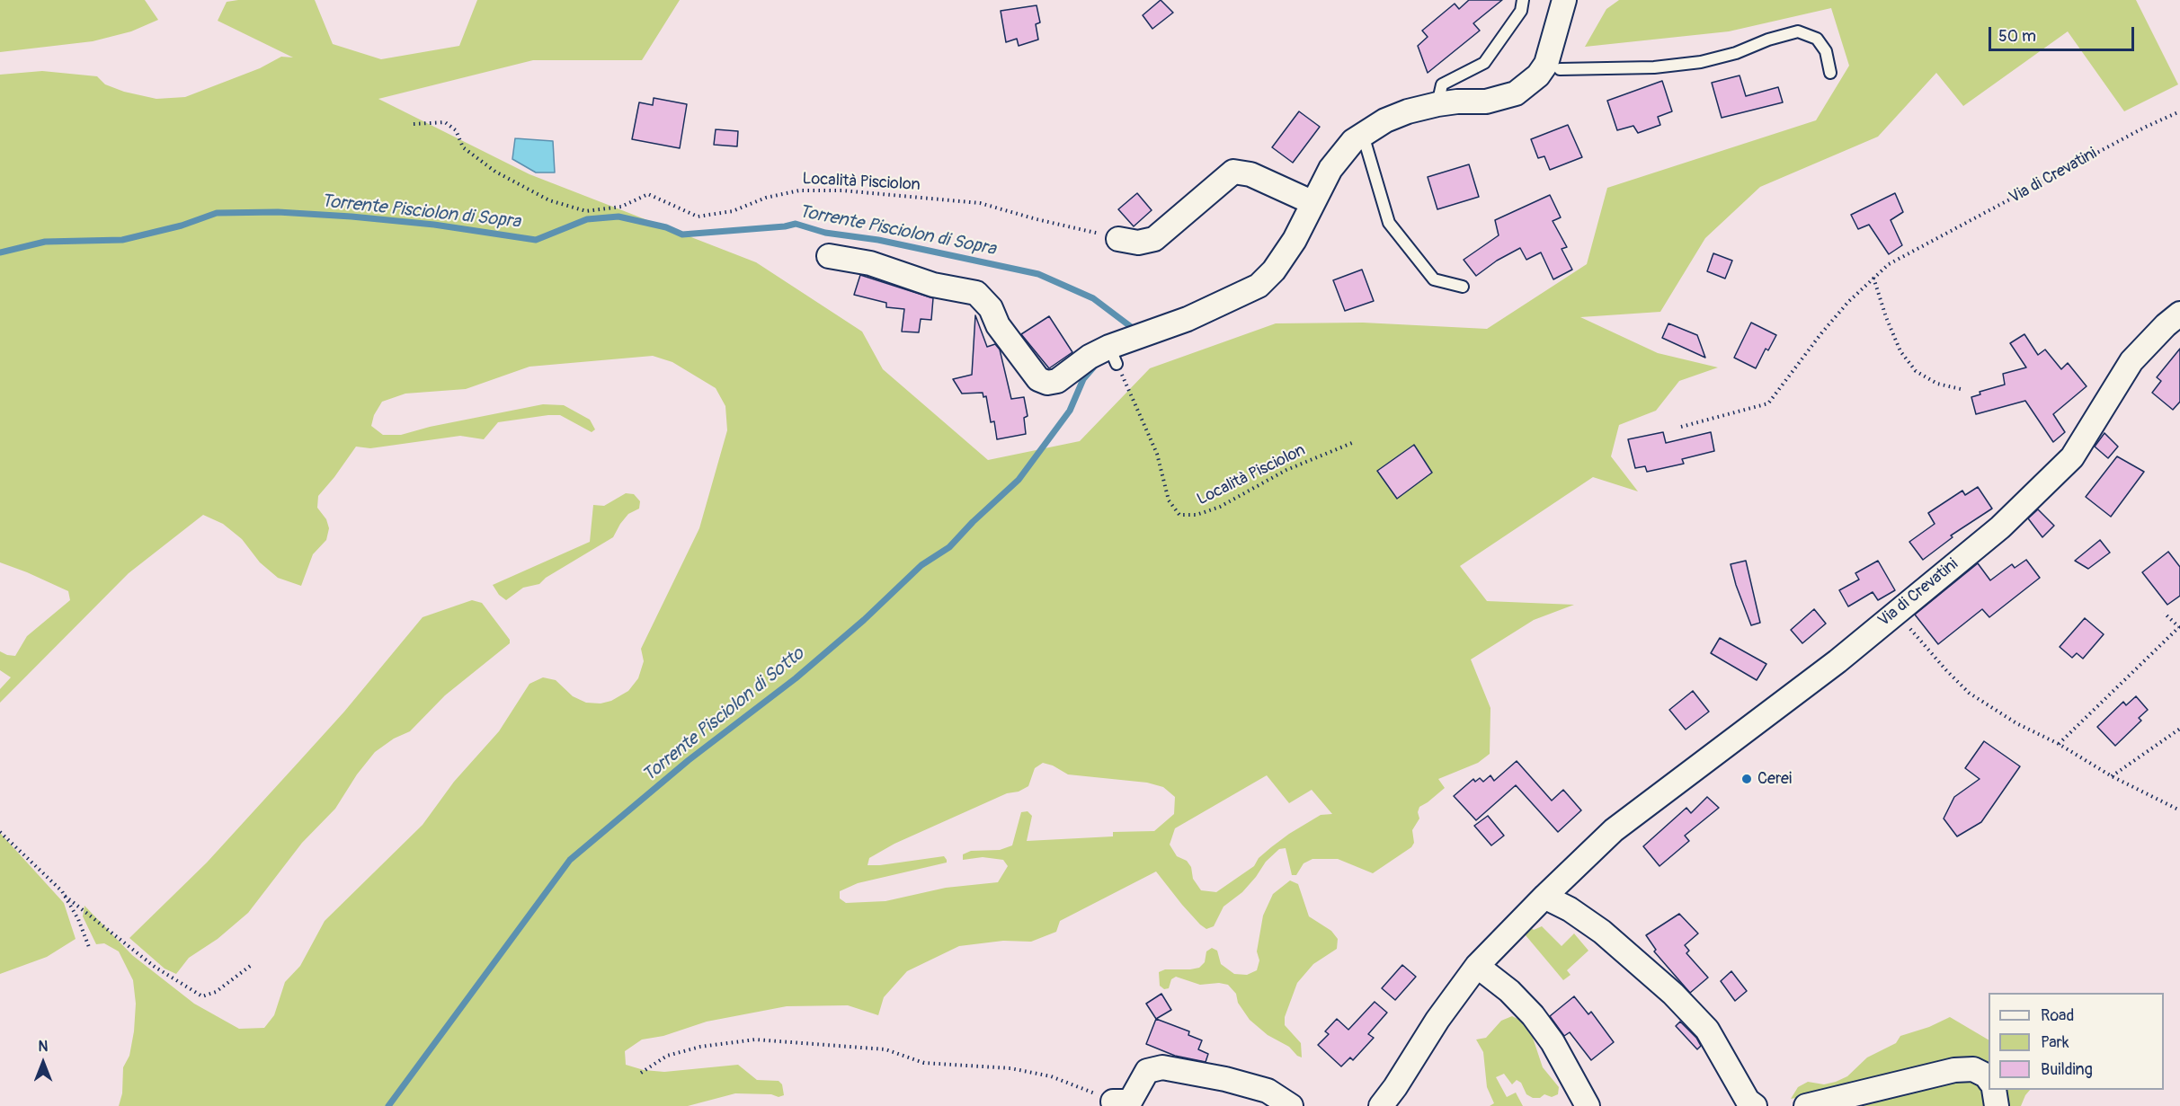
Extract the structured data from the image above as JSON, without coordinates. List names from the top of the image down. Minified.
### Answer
{"streets":{"street":["Via di Crevatini"],"path":["Località Pisciolon"]},"water":["Torrente Pisciolon di Sopra","Torrente Pisciolon di Sotto"],"places":["Cerei"],"legend":["Road","Park","Building"],"scale_bar":"50 m","north":"top"}
